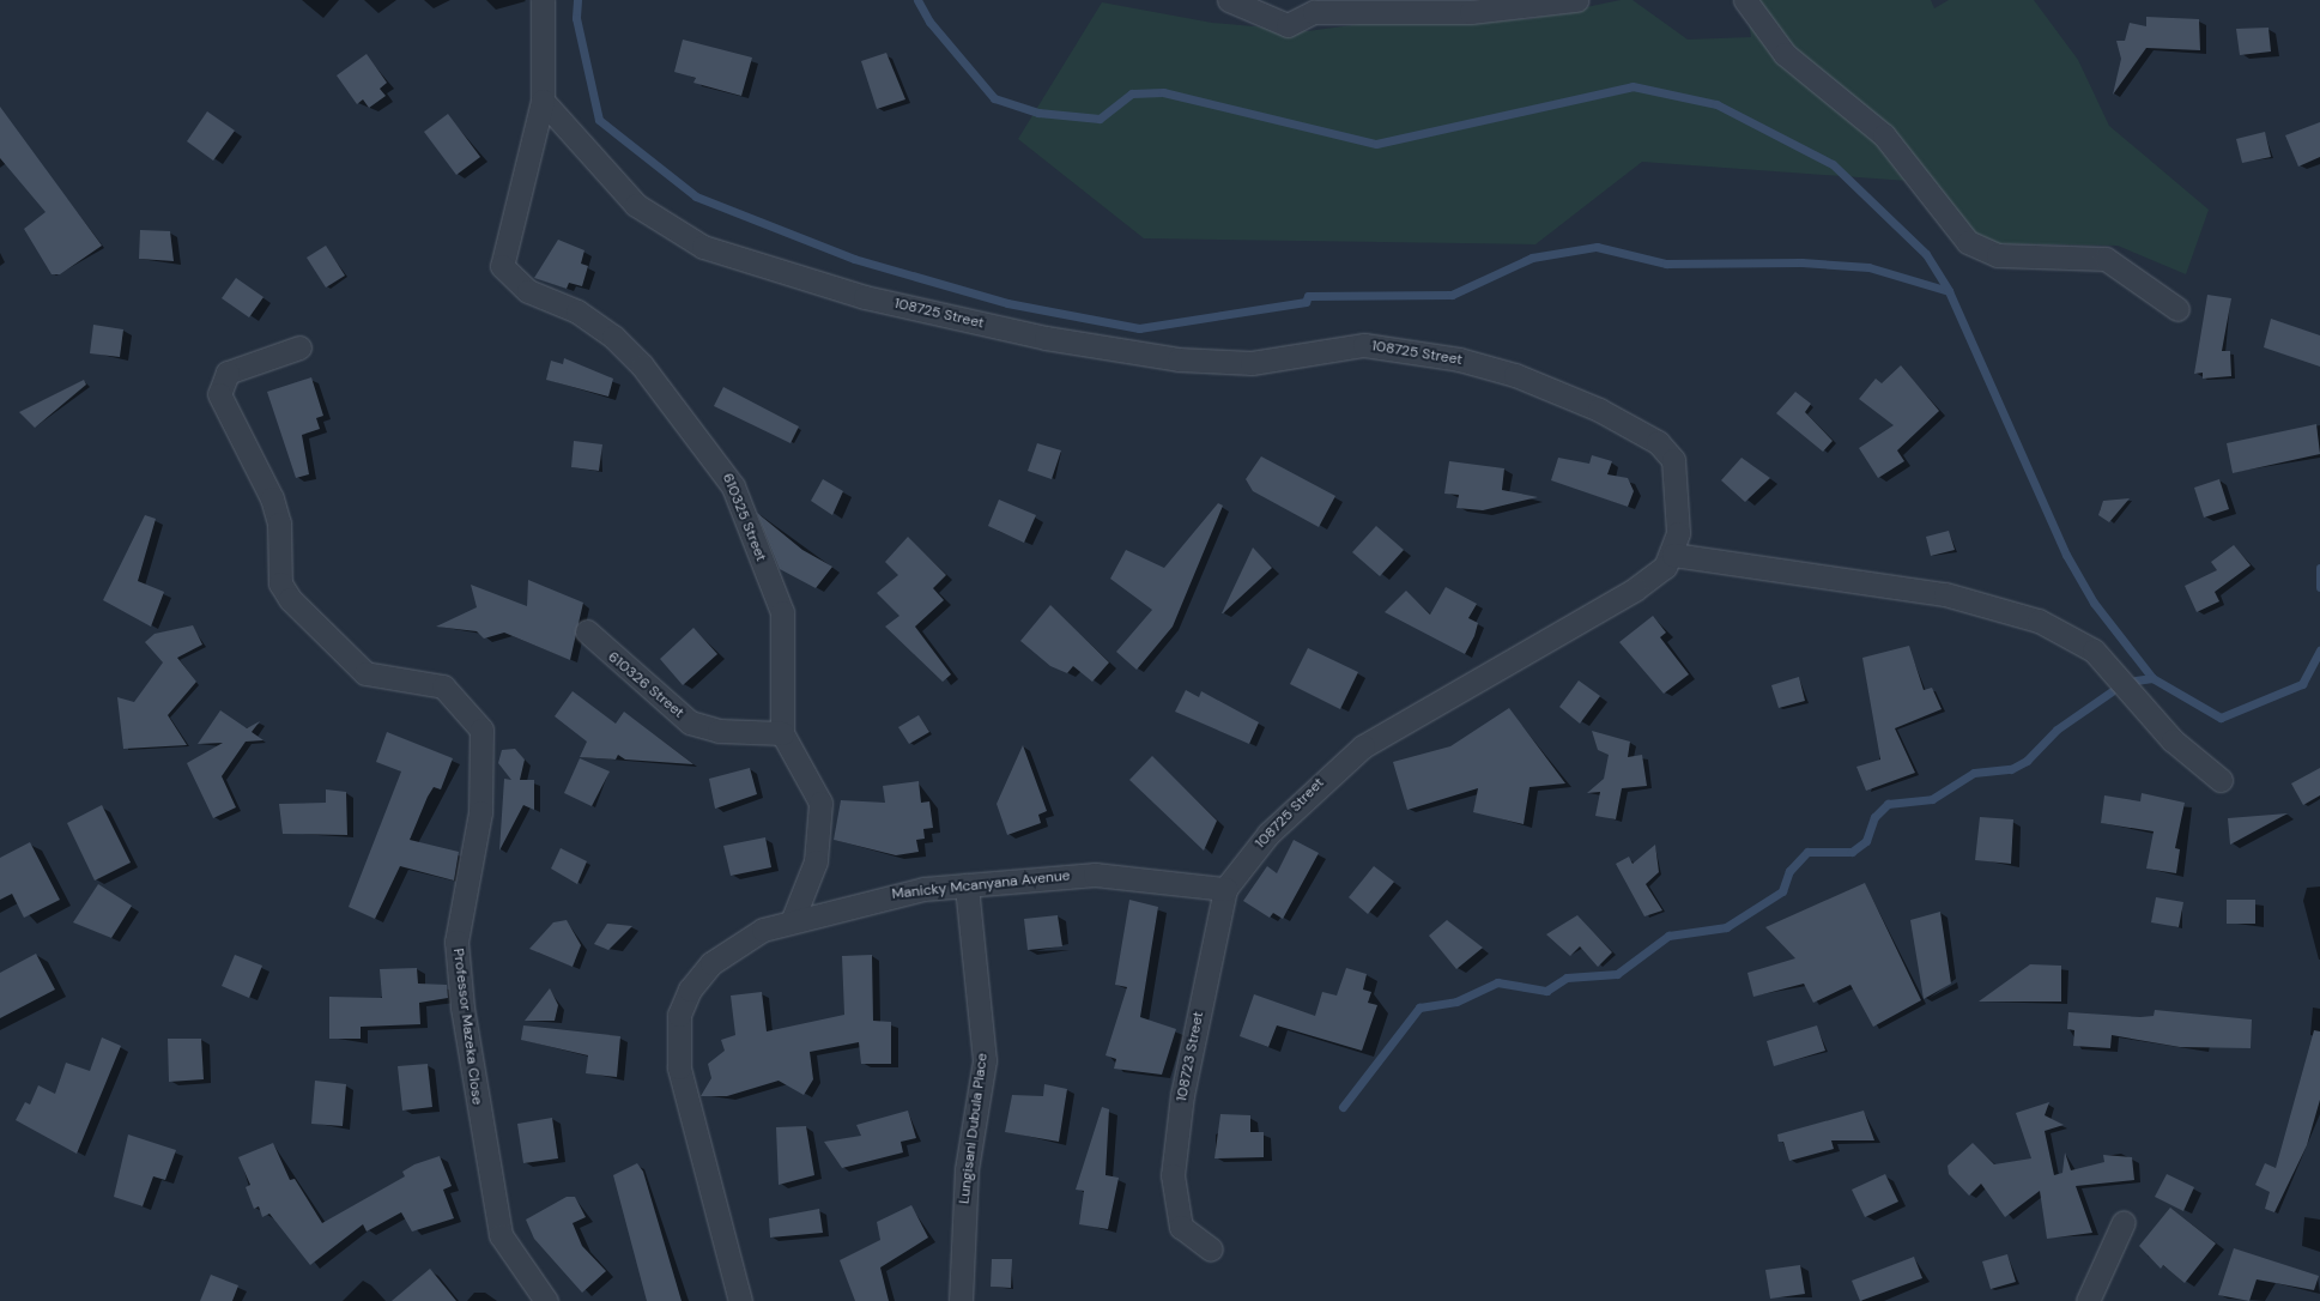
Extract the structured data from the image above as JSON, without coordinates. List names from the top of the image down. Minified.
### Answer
{"streets":{"street":["108725 Street","610325 Street","610326 Street","Manicky Mcanyana Avenue","Professor Mazeka Close","108723 Street","Lungisani Dubula Place"]},"crossings":[["108725 Street","610325 Street"],["108725 Street","Manicky Mcanyana Avenue"],["108725 Street","108723 Street"],["610325 Street","610326 Street"],["Manicky Mcanyana Avenue","108723 Street"],["Manicky Mcanyana Avenue","Lungisani Dubula Place"]]}
